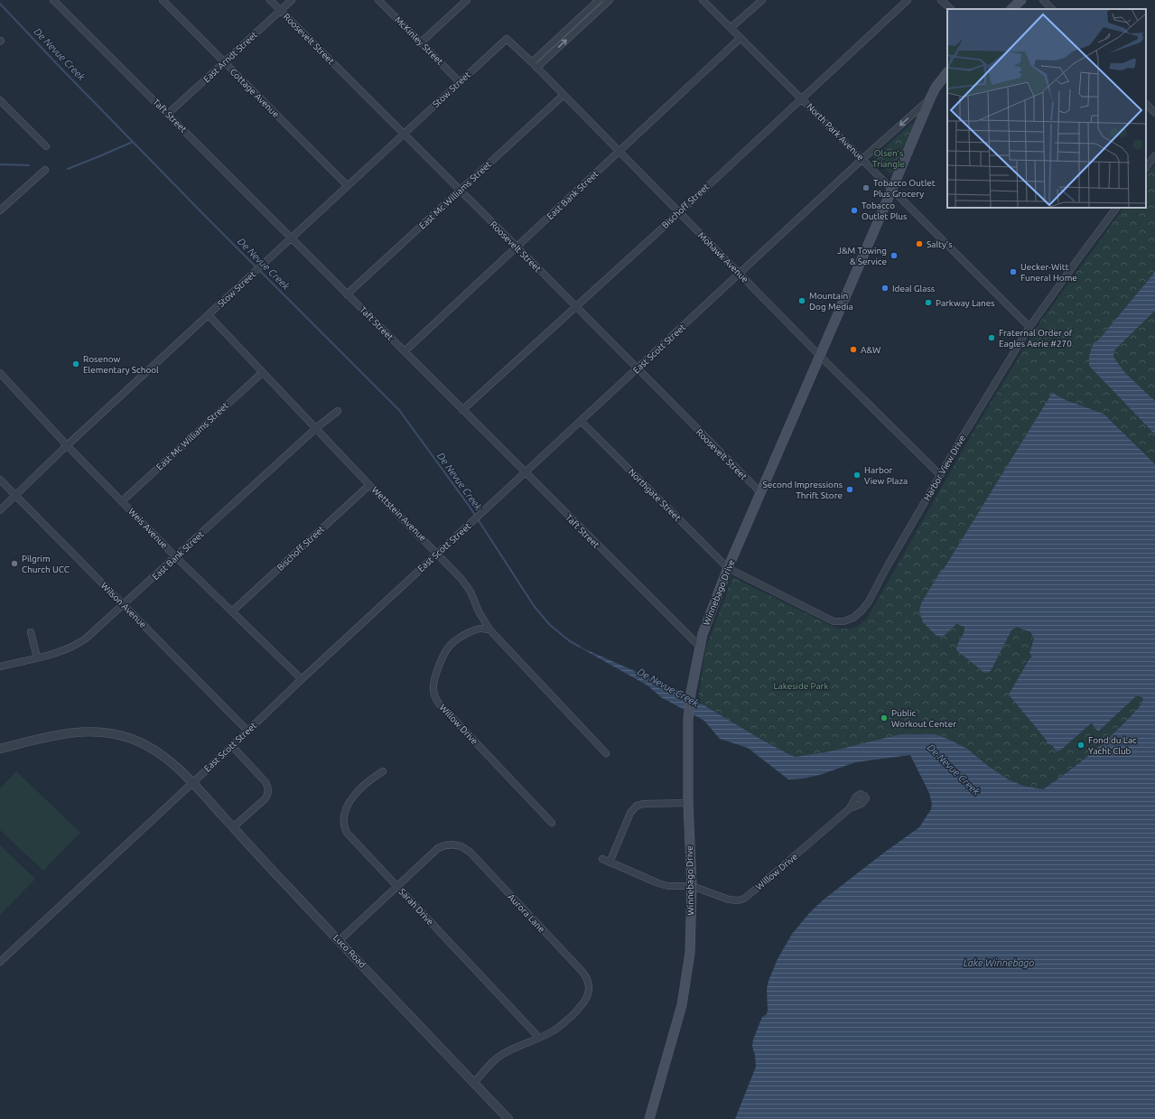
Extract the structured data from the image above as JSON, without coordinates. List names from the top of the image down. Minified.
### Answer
{"streets":{"main road":["East Scott Street","Winnebago Drive"],"street":["Roosevelt Street","McKinley Street","East Arndt Street","Stow Street","Cottage Avenue","Taft Street","North Park Avenue","East Mc Williams Street","East Bank Street","Bischoff Street","Mohawk Avenue","Harbor View Drive","Northgate Street","Wettstein Avenue","Weis Avenue","Wilson Avenue","Willow Drive","Sarah Drive","Aurora Lane","Luco Road"]},"crossings":[["Roosevelt Street","East Arndt Street"],["Roosevelt Street","Stow Street"],["Roosevelt Street","East Mc Williams Street"],["Roosevelt Street","East Bank Street"],["Roosevelt Street","Bischoff Street"],["Roosevelt Street","East Scott Street"],["Roosevelt Street","Winnebago Drive"],["McKinley Street","Stow Street"],["East Arndt Street","Cottage Avenue"],["East Arndt Street","Taft Street"],["Stow Street","Cottage Avenue"],["Stow Street","Taft Street"],["Stow Street","Mohawk Avenue"],["Stow Street","Wettstein Avenue"],["Stow Street","Weis Avenue"],["Stow Street","Wilson Avenue"],["Taft Street","East Mc Williams Street"],["Taft Street","East Bank Street"],["Taft Street","Bischoff Street"],["Taft Street","East Scott Street"],["Taft Street","Winnebago Drive"],["North Park Avenue","East Bank Street"],["North Park Avenue","Bischoff Street"],["North Park Avenue","East Scott Street"],["North Park Avenue","Harbor View Drive"],["North Park Avenue","Winnebago Drive"],["East Mc Williams Street","Mohawk Avenue"],["East Mc Williams Street","Wettstein Avenue"],["East Mc Williams Street","Weis Avenue"],["East Bank Street","Mohawk Avenue"],["East Bank Street","Wettstein Avenue"],["East Bank Street","Weis Avenue"],["East Bank Street","Wilson Avenue"],["Bischoff Street","Mohawk Avenue"],["Bischoff Street","Wettstein Avenue"],["Bischoff Street","Weis Avenue"],["Mohawk Avenue","East Scott Street"],["Mohawk Avenue","Harbor View Drive"],["Mohawk Avenue","Winnebago Drive"],["East Scott Street","Northgate Street"],["East Scott Street","Wettstein Avenue"],["East Scott Street","Weis Avenue"],["East Scott Street","Winnebago Drive"],["East Scott Street","Wilson Avenue"],["East Scott Street","Luco Road"],["Harbor View Drive","Northgate Street"],["Harbor View Drive","Winnebago Drive"],["Northgate Street","Winnebago Drive"],["Wettstein Avenue","Willow Drive"],["Winnebago Drive","Willow Drive"],["Sarah Drive","Aurora Lane"],["Aurora Lane","Luco Road"]],"water":["De Nevue Creek","Lake Winnebago"],"parks":["Olsen's Triangle","Lakeside Park"],"places":["Tobacco Outlet Plus Grocery","Tobacco Outlet Plus","Salty's","J&M Towing & Service","Uecker-Witt Funeral Home","Ideal Glass","Mountain Dog Media","Parkway Lanes","Fraternal Order of Eagles Aerie #270","A&W","Rosenow Elementary School","Harbor View Plaza","Second Impressions Thrift Store","Pilgrim Church UCC","Public Workout Center","Fond du Lac Yacht Club"]}
